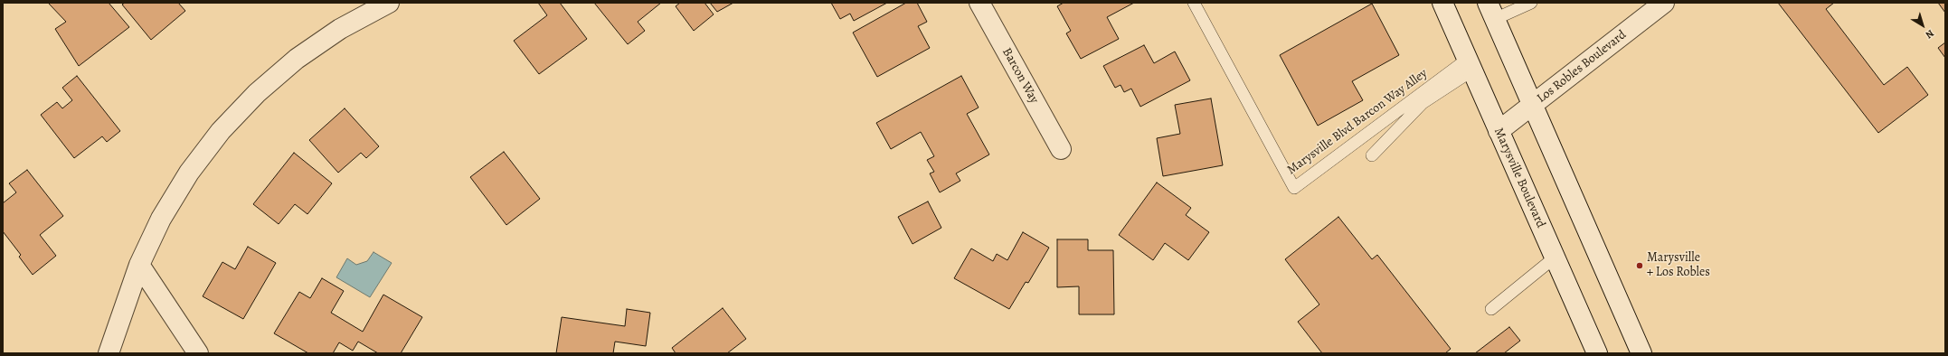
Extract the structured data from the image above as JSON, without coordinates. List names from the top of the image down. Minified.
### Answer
{"streets":{"street":["Los Robles Boulevard","Barcon Way","Marysville Boulevard"],"lane":["Marysville Blvd Barcon Way Alley"]},"crossings":[["Los Robles Boulevard","Marysville Boulevard"],["Marysville Blvd Barcon Way Alley","Marysville Boulevard"]],"places":["Marysville + Los Robles"],"north":"bottom right"}
